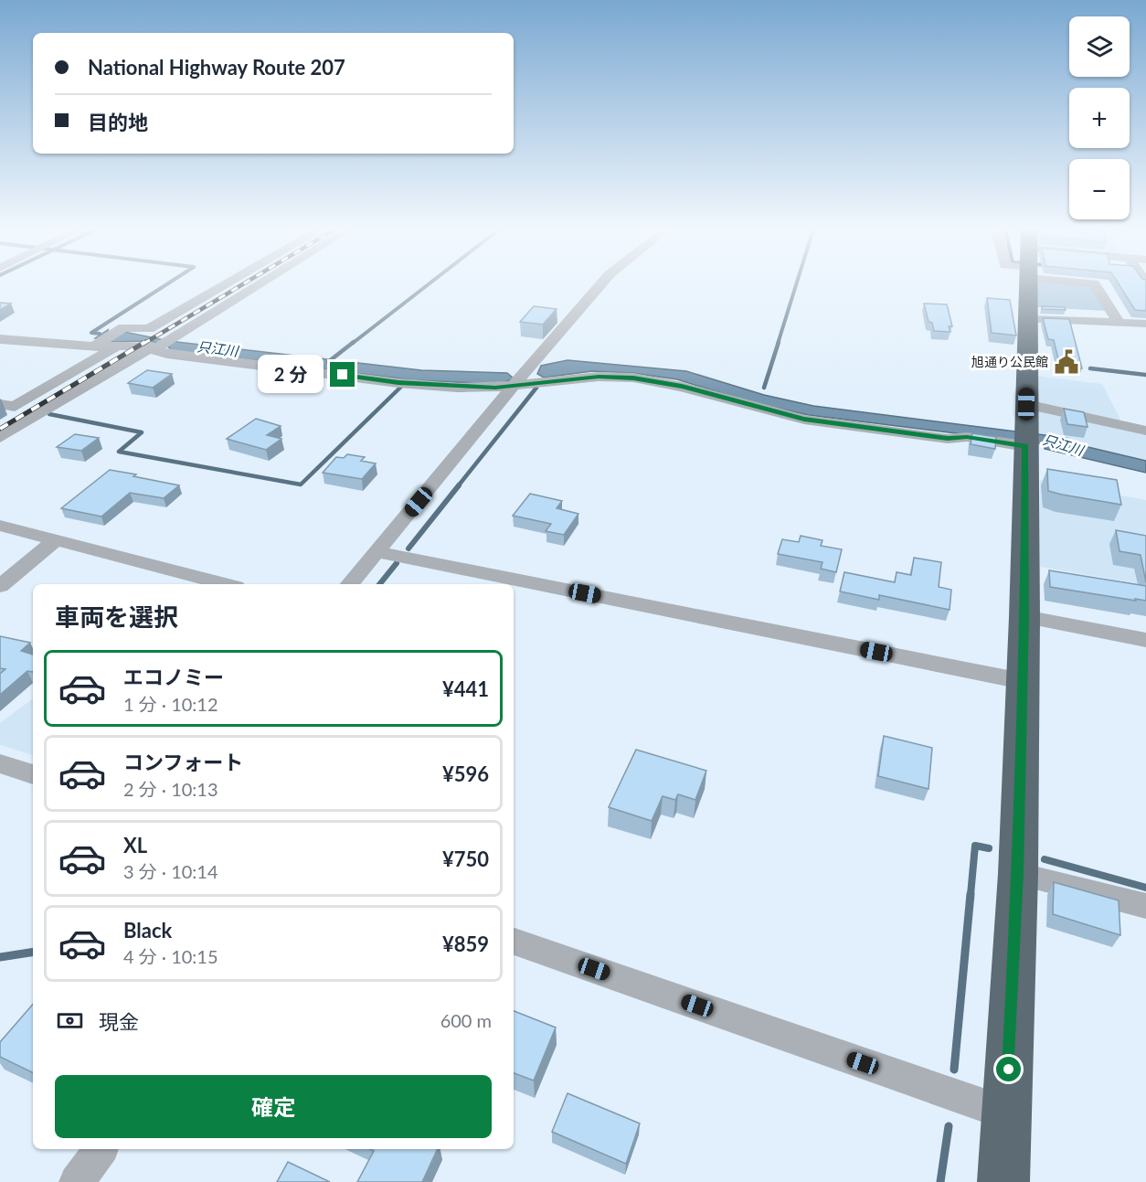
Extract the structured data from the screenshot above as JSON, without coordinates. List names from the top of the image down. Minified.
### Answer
{"water":["只江川"],"places":{"public building":["旭通り公民館"]},"page":{"map_buttons":["+","−"],"banner":["National Highway Route 207","目的地"],"bubble":"2 分","heading":"車両を選択","list":[{"name":"エコノミー","note":"1 分 · 10:12","value":"¥441"},{"name":"コンフォート","note":"2 分 · 10:13","value":"¥596"},{"name":"XL","note":"3 分 · 10:14","value":"¥750"},{"name":"Black","note":"4 分 · 10:15","value":"¥859"}],"pay":["現金","600 m"],"buttons":"確定"}}
